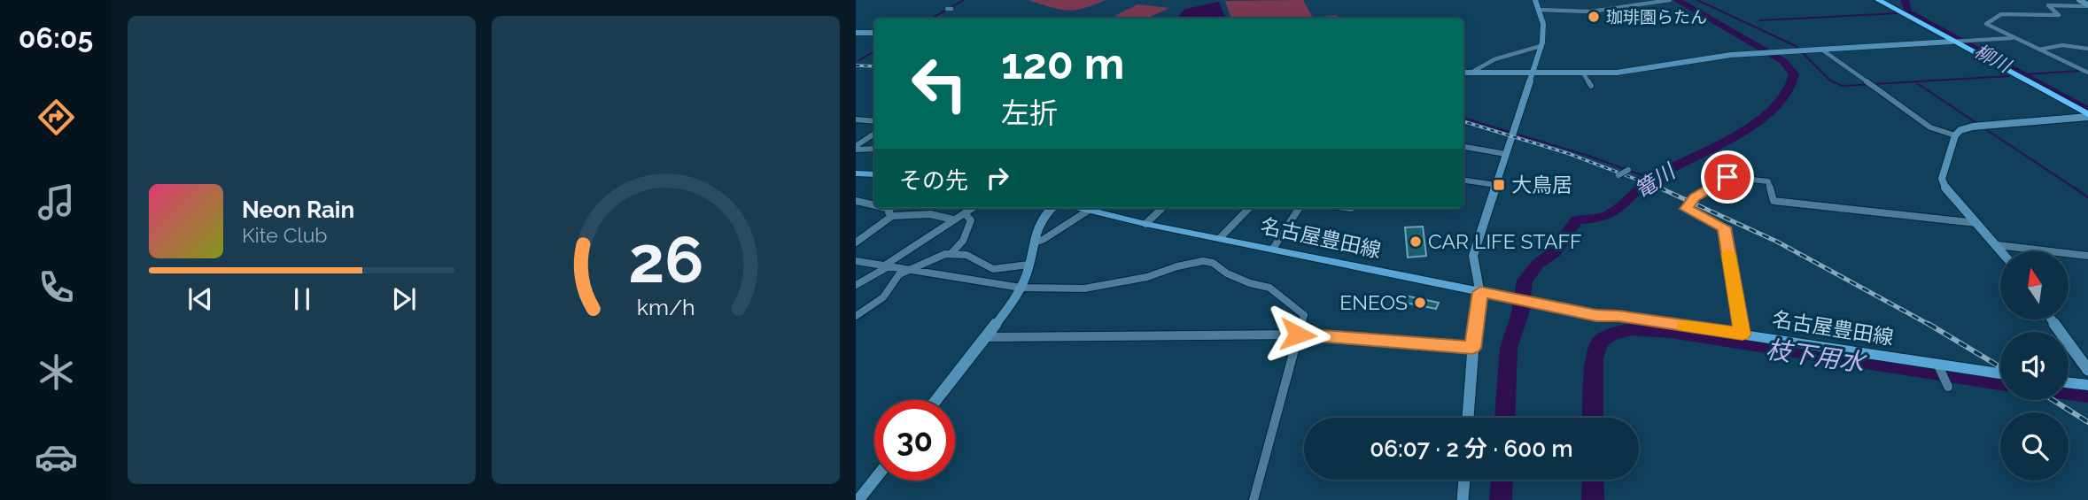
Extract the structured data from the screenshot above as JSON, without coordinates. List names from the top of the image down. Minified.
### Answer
{"streets":{"main road":["名古屋豊田線"]},"water":["柳川","篭川","枝下用水"],"places":{"other":["珈琲園らたん","CAR LIFE STAFF","ENEOS"],"transit":["大鳥居"]},"north":"top","page":{"tabs":"06:05","turn":["120 m","左折"],"then":"その先","song":["Neon Rain","Kite Club"],"limit":"30","trip":"06:07 · 2 分 · 600 m","gauge":["26","km/h"]}}
